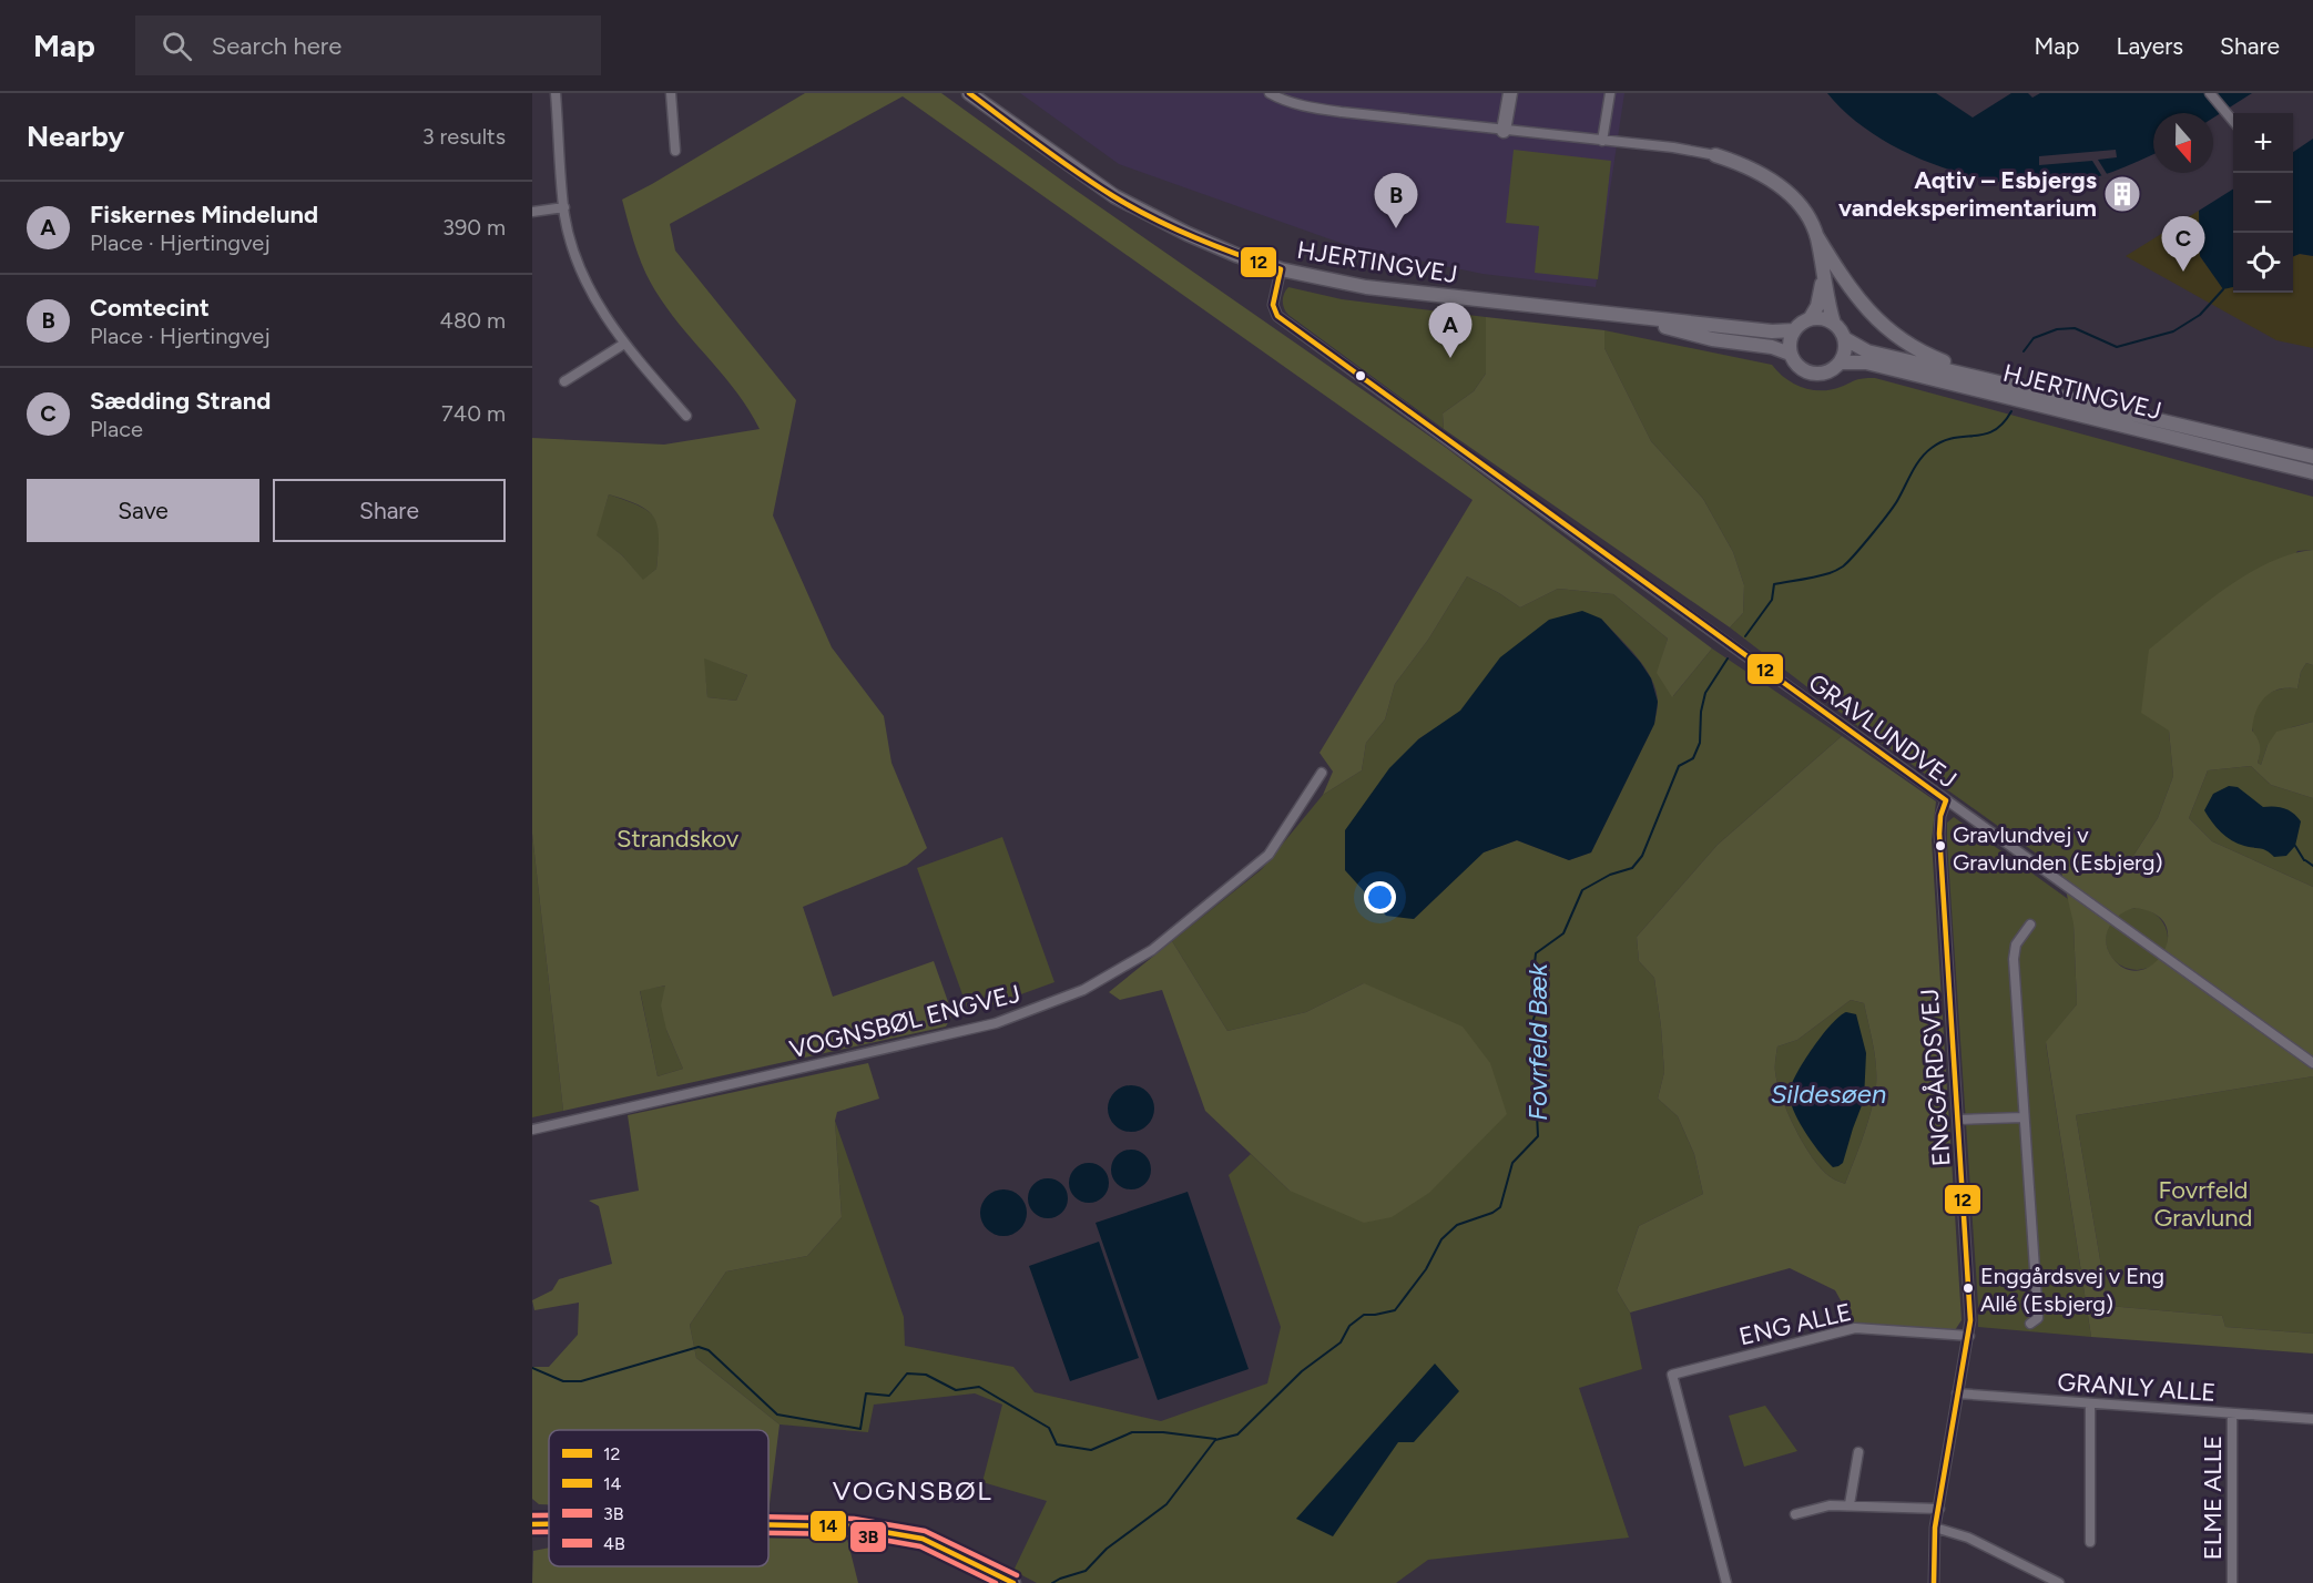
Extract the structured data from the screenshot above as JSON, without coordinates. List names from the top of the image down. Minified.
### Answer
{"streets":{"main road":["HJERTINGVEJ"],"street":["GRAVLUNDVEJ","VOGNSBØL ENGVEJ","ENGGÅRDSVEJ","ENG ALLE","GRANLY ALLE","ELME ALLE"]},"crossings":[["HJERTINGVEJ","GRAVLUNDVEJ"],["GRAVLUNDVEJ","ENGGÅRDSVEJ"],["ENGGÅRDSVEJ","ENG ALLE"],["ENGGÅRDSVEJ","GRANLY ALLE"],["GRANLY ALLE","ELME ALLE"]],"districts":["VOGNSBØL"],"water":["Fovrfeld Bæk","Sildesøen"],"parks":["Strandskov","Fovrfeld Gravlund"],"places":{"building":["Aqtiv – Esbjergs vandeksperimentarium"],"other":["Gravlundvej v Gravlunden (Esbjerg)","Enggårdsvej v Eng Allé (Esbjerg)"]},"lines":["transit line 12","transit line 4B","transit line 14","transit line 3B"],"legend":["12","14","3B","4B"],"north":"bottom","page":{"header":"Map","search":"Search here","nav":["Map","Layers","Share"],"heading":["Nearby","3 results"],"map_buttons":["+","−"],"pins":["B","C","A"],"list":[{"mark":"A","name":"Fiskernes Mindelund","note":"Place · Hjertingvej","value":"390 m"},{"mark":"B","name":"Comtecint","note":"Place · Hjertingvej","value":"480 m"},{"mark":"C","name":"Sædding Strand","note":"Place","value":"740 m"}],"buttons":["Save","Share"]}}
